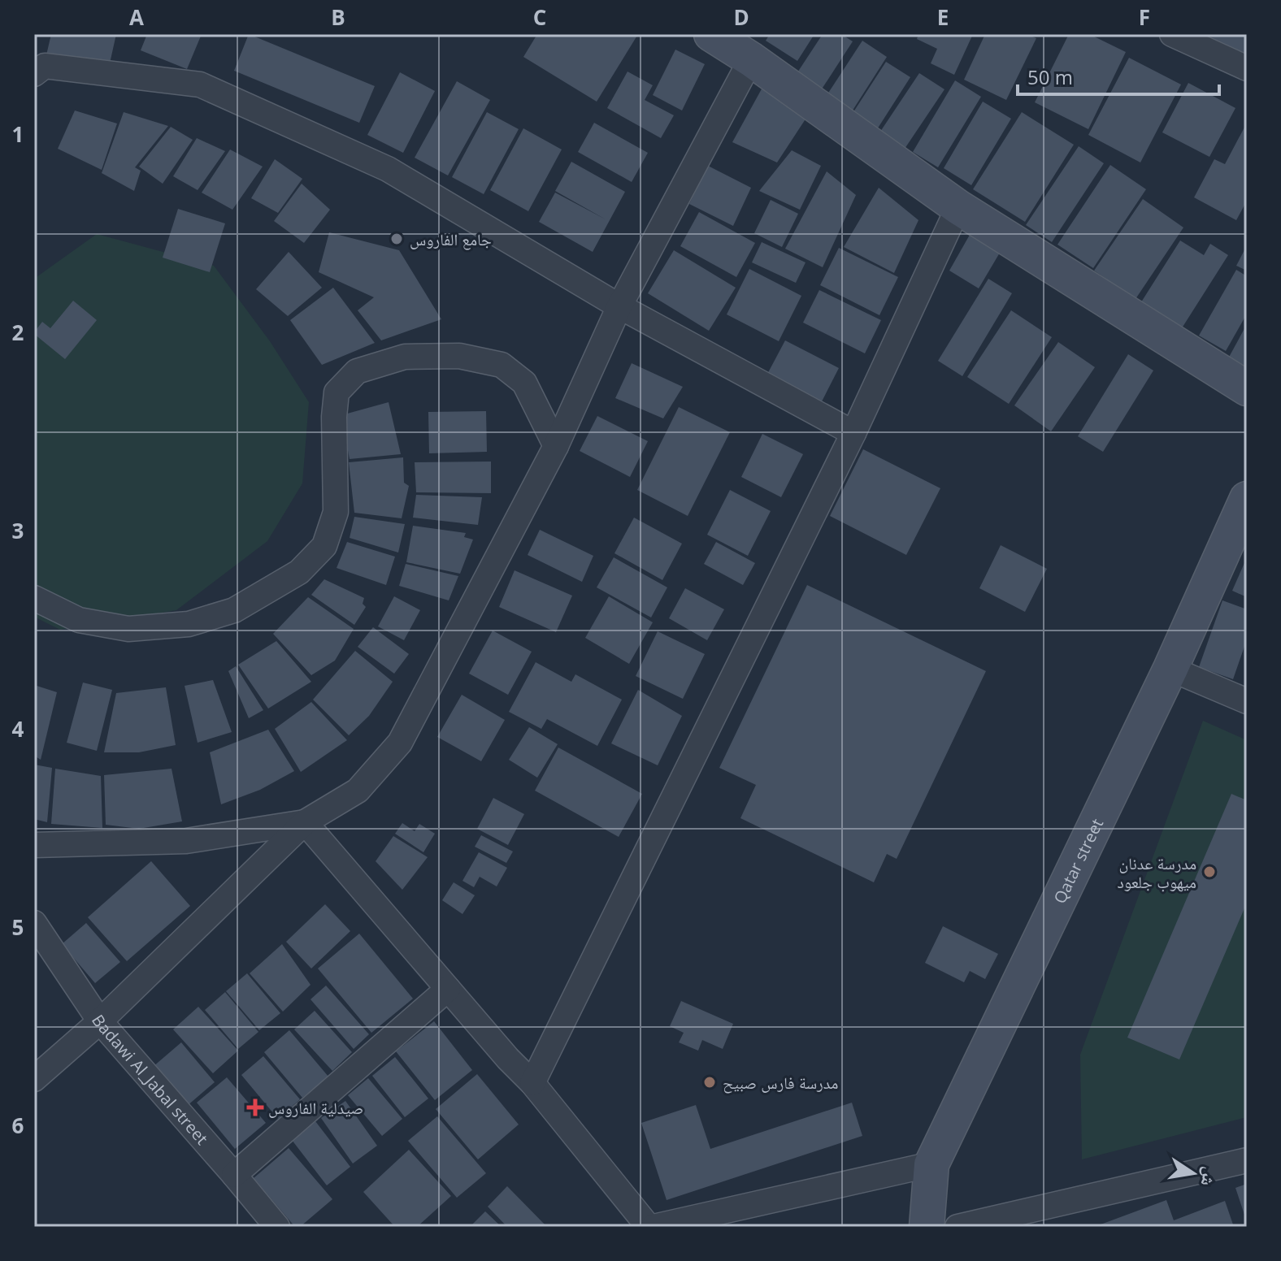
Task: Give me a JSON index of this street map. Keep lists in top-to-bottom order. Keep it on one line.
{"streets":{"street":["Qatar street","Badawi Al_Jabal street"]},"places":{"other":["جامع الفاروس","مدرسة عدنان ميهوب جلعود","مدرسة فارس صبيح"],"health":["صيدلية الفاروس"]},"scale_bar":"50 m","north":"right","grid":{"columns":["A","B","C","D","E","F"],"rows":["1","2","3","4","5","6"]}}
